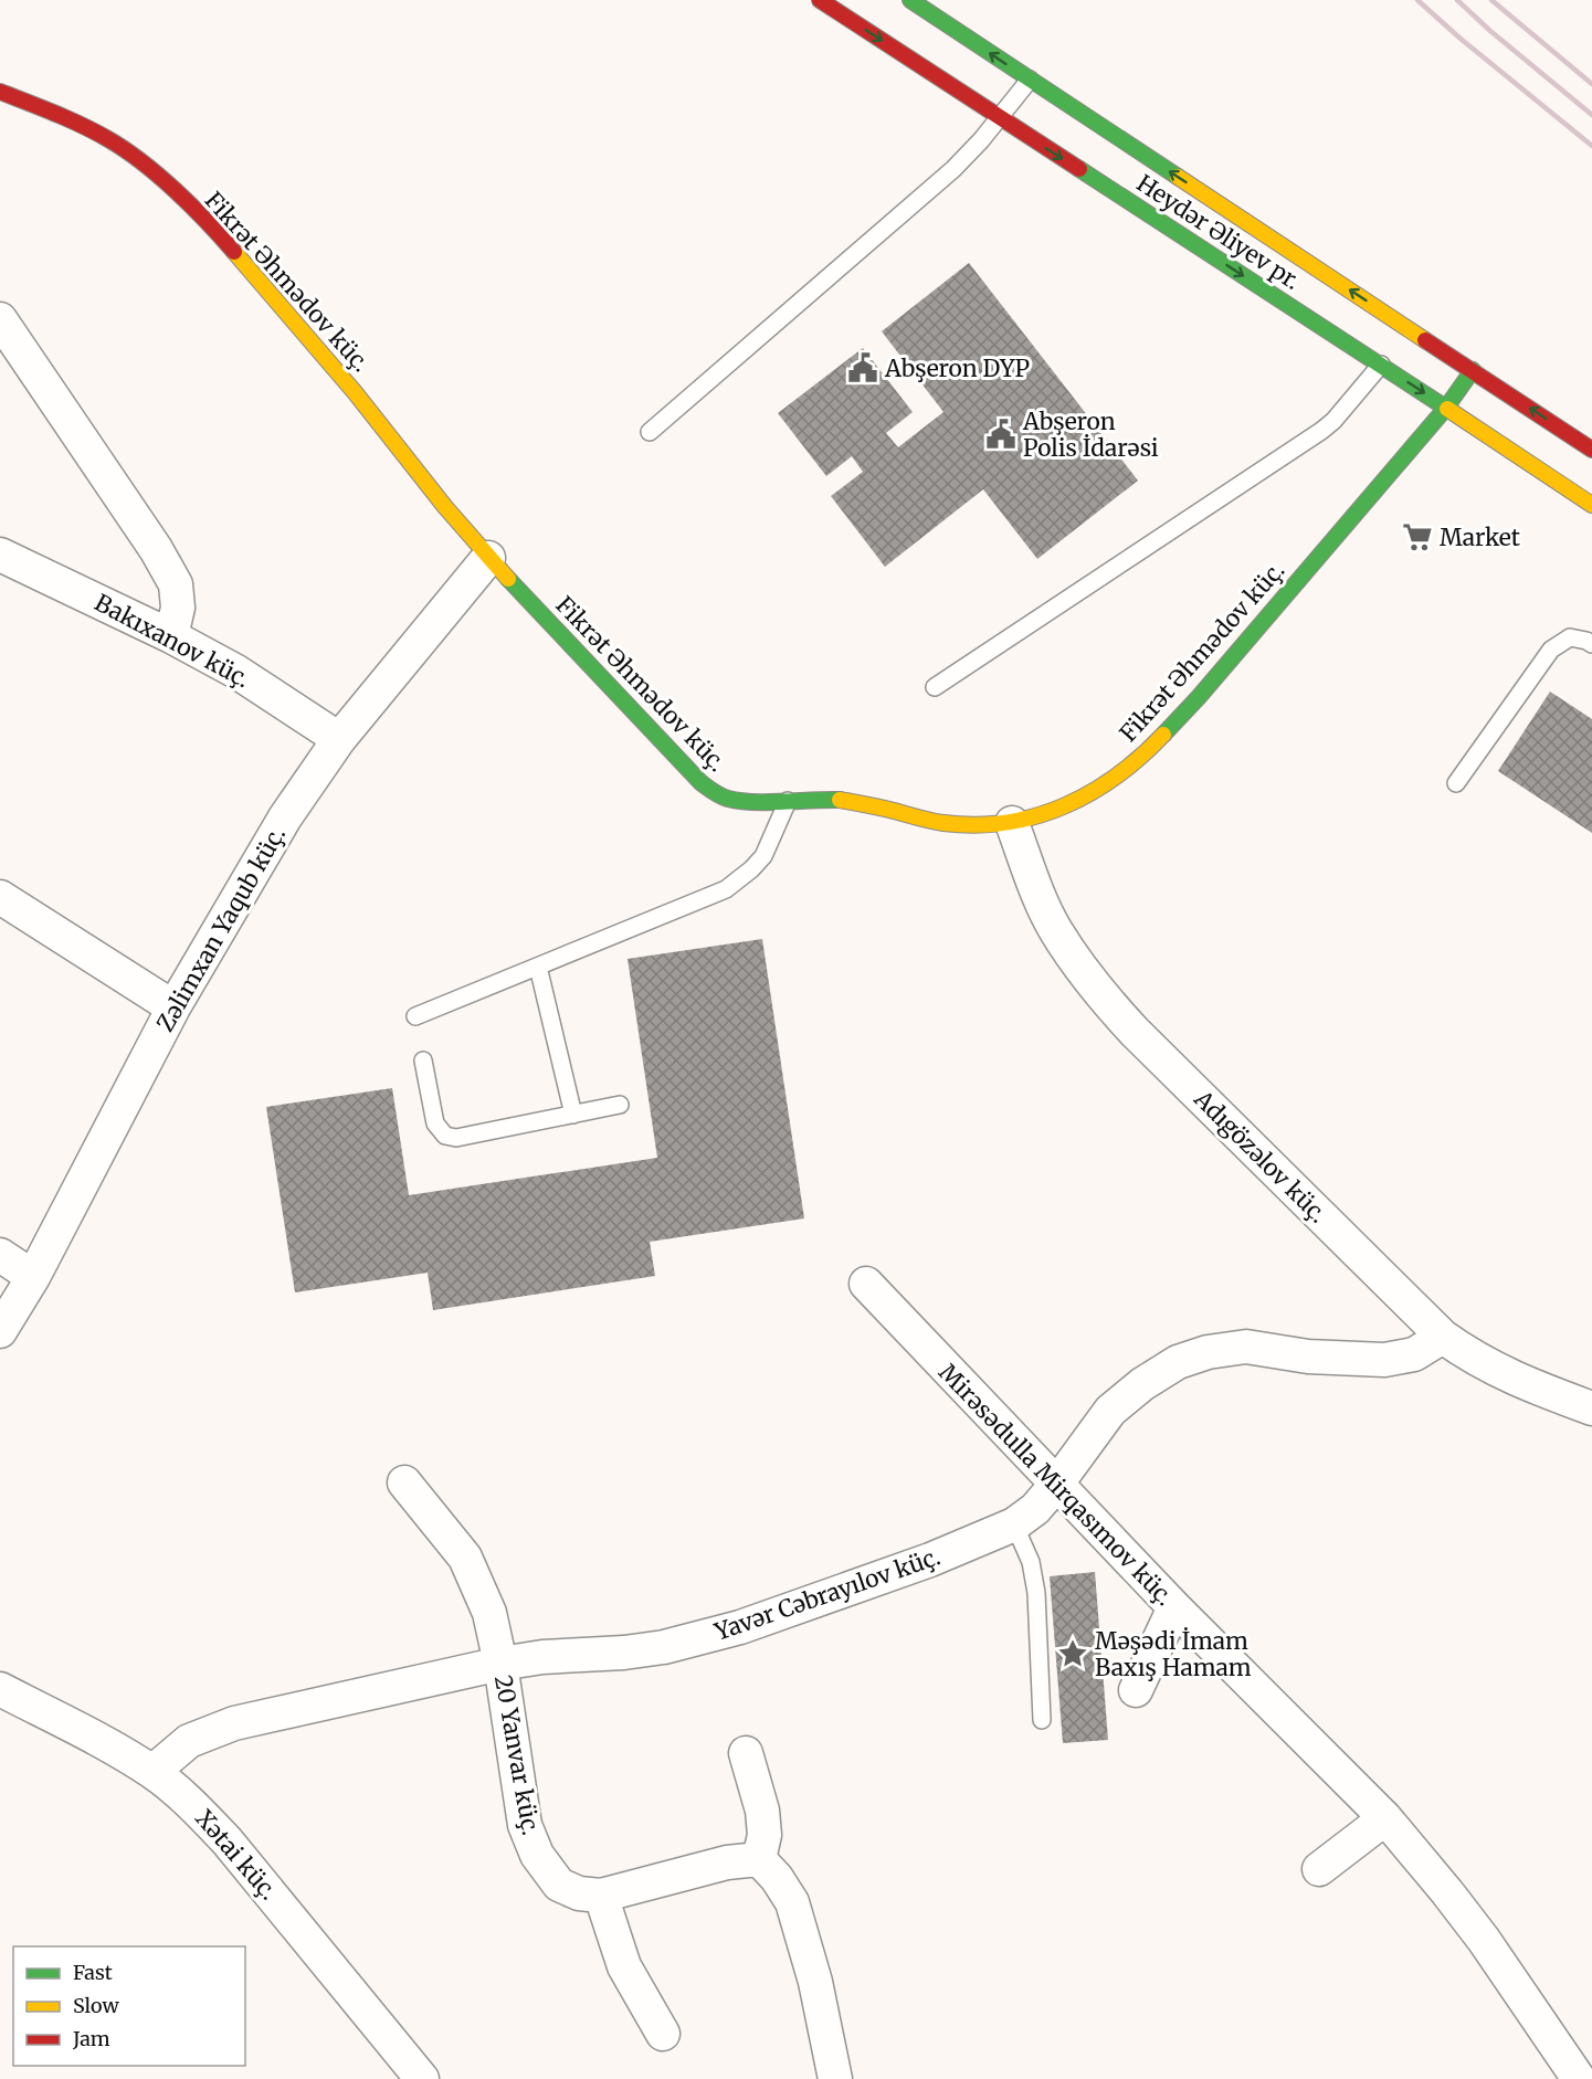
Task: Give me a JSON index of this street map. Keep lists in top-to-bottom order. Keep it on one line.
{"streets":{"street":["Heydər Əliyev pr.","Fikrət Əhmədov küç.","Bakıxanov küç.","Zəlimxan Yaqub küç.","Adıgözəlov küç.","Mirəsədulla Mirqasımov küç.","Yavər Cəbrayılov küç.","20 Yanvar küç.","Xətai küç."]},"crossings":[["Heydər Əliyev pr.","Fikrət Əhmədov küç."],["Fikrət Əhmədov küç.","Zəlimxan Yaqub küç."],["Fikrət Əhmədov küç.","Adıgözəlov küç."],["Bakıxanov küç.","Zəlimxan Yaqub küç."],["Adıgözəlov küç.","Yavər Cəbrayılov küç."],["Mirəsədulla Mirqasımov küç.","Yavər Cəbrayılov küç."],["Yavər Cəbrayılov küç.","20 Yanvar küç."],["Yavər Cəbrayılov küç.","Xətai küç."]],"places":{"public building":["Abşeron DYP","Abşeron Polis İdarəsi"],"supermarket":["Market"],"place":["Məşədi İmam Baxış Hamam"]},"legend":["Fast","Slow","Jam"]}
